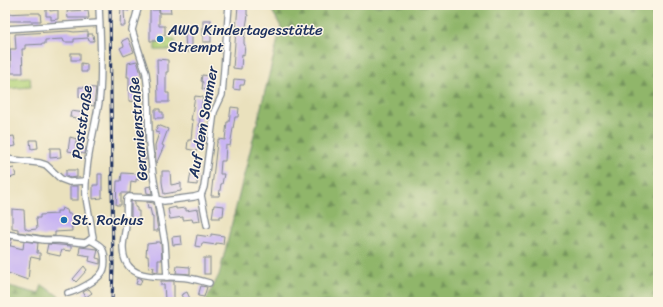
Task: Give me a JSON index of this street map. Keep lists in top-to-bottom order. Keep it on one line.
{"streets":{"street":["Poststraße","Auf dem Sommer","Geranienstraße"]},"crossings":[["Auf dem Sommer","Geranienstraße"]],"places":["AWO Kindertagesstätte Strempt","St. Rochus"]}
